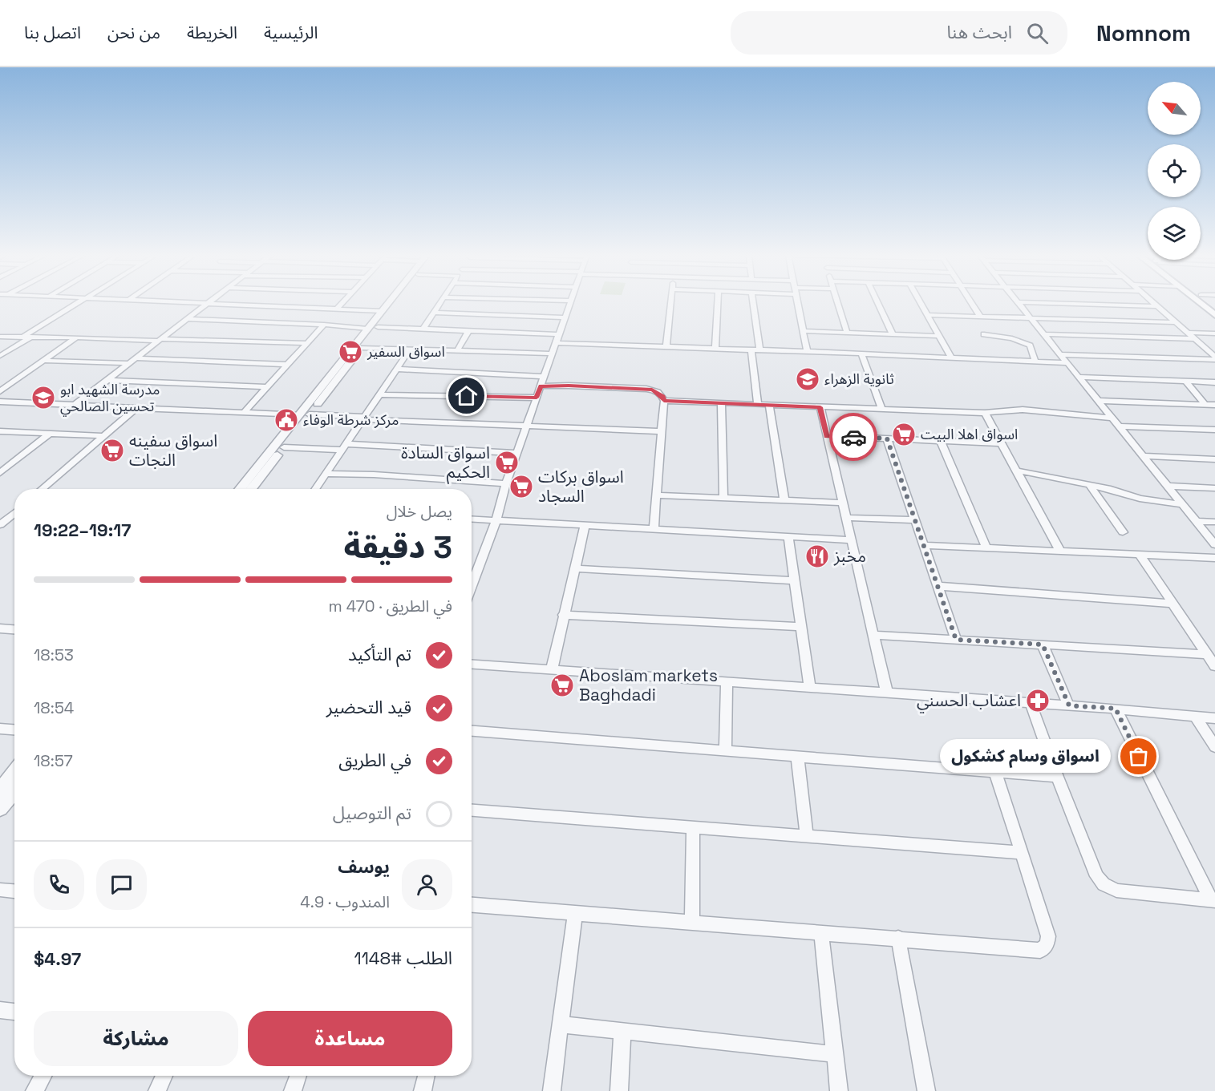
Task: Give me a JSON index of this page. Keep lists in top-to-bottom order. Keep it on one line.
{"places":{"supermarket":["اسواق السفير","اسواق اهلا البيت","اسواق سفينه النجات","اسواق السادة الحكيم","اسواق بركات السجاد","Aboslam markets Baghdadi"],"school or university":["ثانوية الزهراء","مدرسة الشهيد ابو تحسين الصالحي"],"public building":["مركز شرطة الوفاء"],"restaurant":["مخبز"],"pharmacy":["اعشاب الحسني"],"other":["اسواق وسام كشكول"]},"north":"top left","page":{"header":"Nomnom","search":"ابحث هنا","nav":["الرئيسية","الخريطة","من نحن","اتصل بنا"],"heading":["3 دقيقة","يصل خلال","19:17–19:22"],"panel":["يوسف","المندوب · 4.9","الطلب #1148","$4.97"],"bar":"في الطريق · 470 m","list":[["تم التأكيد","18:53"],["قيد التحضير","18:54"],["في الطريق","18:57"],"تم التوصيل"],"bubble":"اسواق وسام كشكول","buttons":["مساعدة","مشاركة"]}}
